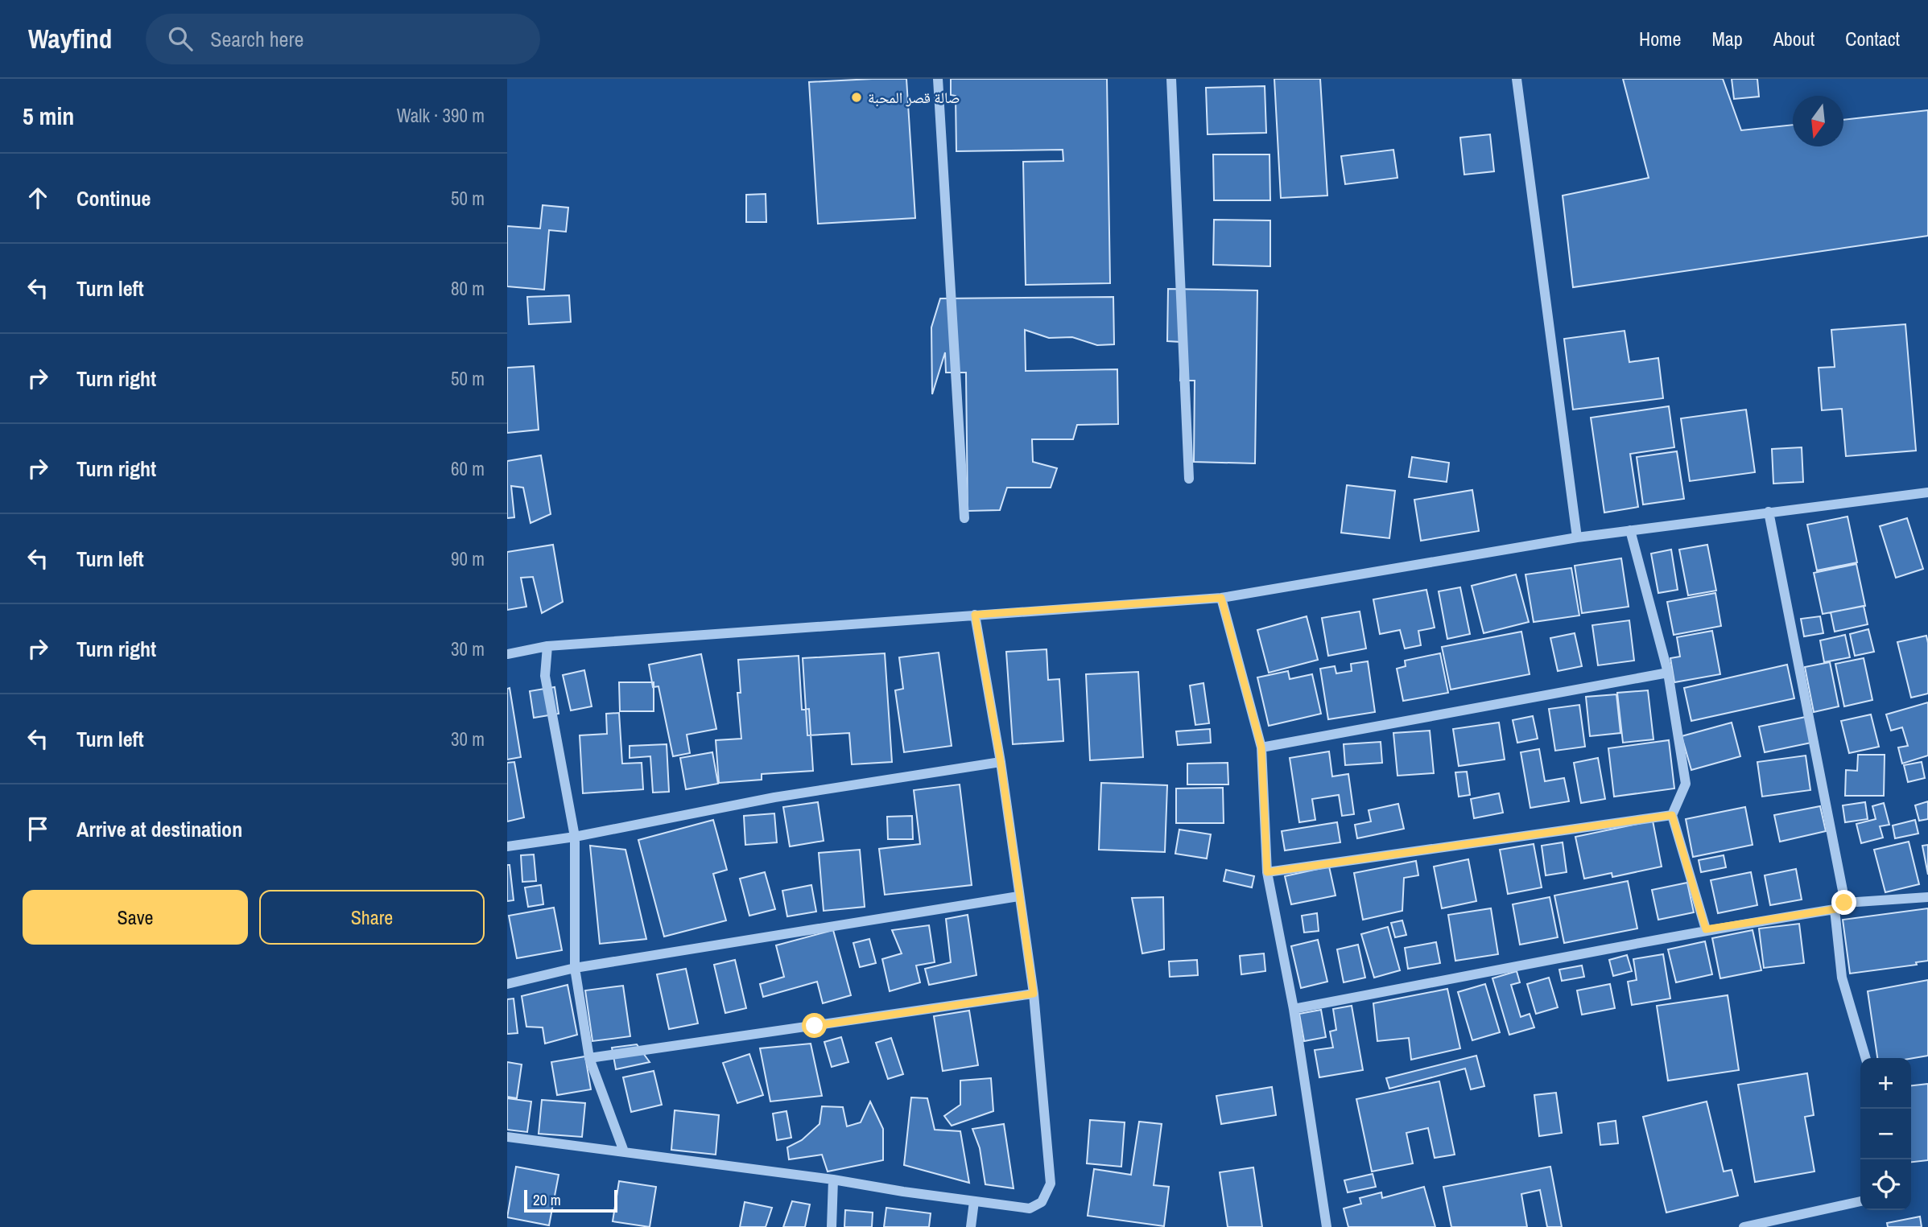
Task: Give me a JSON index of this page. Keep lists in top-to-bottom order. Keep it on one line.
{"places":["صالة قصر المحبة"],"scale_bar":"20 m","north":"bottom","page":{"header":"Wayfind","search":"Search here","nav":["Home","Map","About","Contact"],"heading":["5 min","Walk · 390 m"],"list":[["Continue","50 m"],["Turn left","80 m"],["Turn right","50 m"],["Turn right","60 m"],["Turn left","90 m"],["Turn right","30 m"],["Turn left","30 m"],"Arrive at destination"],"buttons":["Save","Share"],"map_buttons":["+","−"],"scale":"20 m"}}
